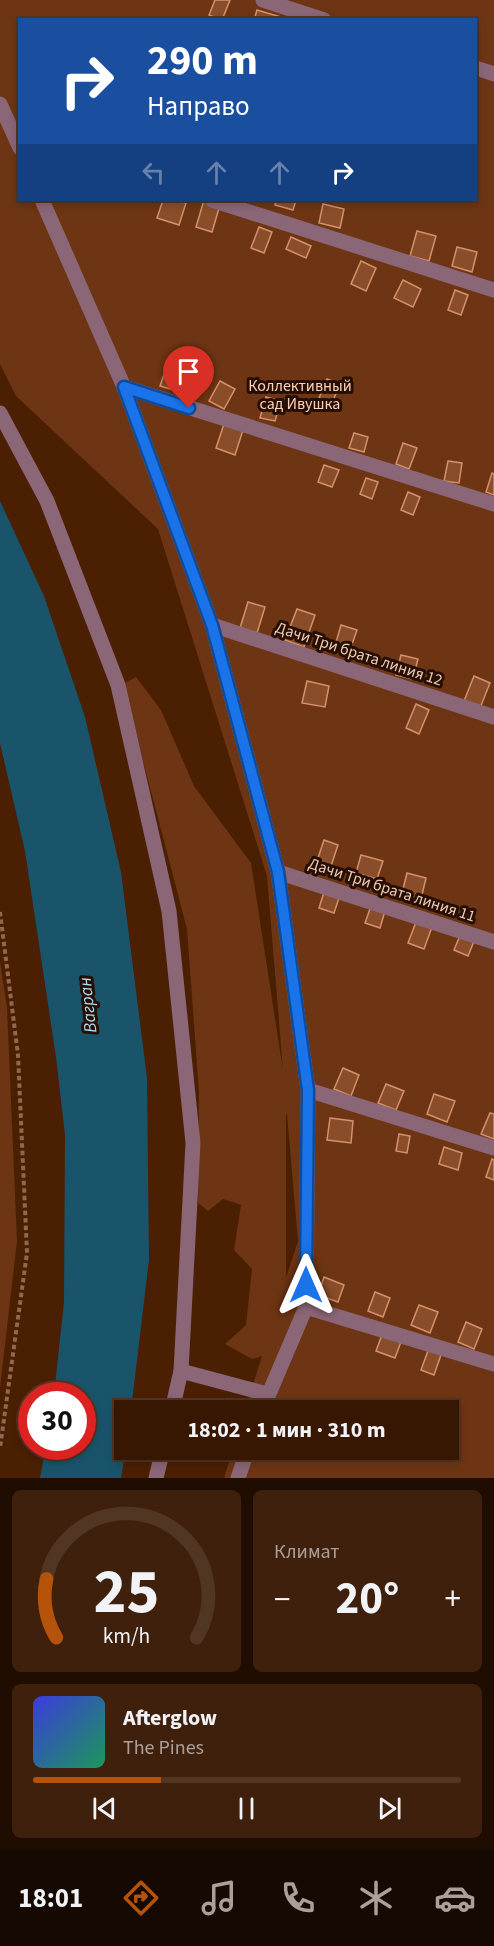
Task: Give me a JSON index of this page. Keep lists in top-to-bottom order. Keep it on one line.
{"streets":{"street":["Дачи Три брата линия 12","Дачи Три брата линия 11"]},"water":["Вагран"],"parks":["Коллективный сад Ивушка"],"page":{"turn":["290 m","Направо"],"limit":"30","trip":"18:02 · 1 мин · 310 m","tile":"Климат","heat":["−","20°","+"],"song":["Afterglow","The Pines"],"tabs":"18:01","gauge":["25","km/h"]}}
